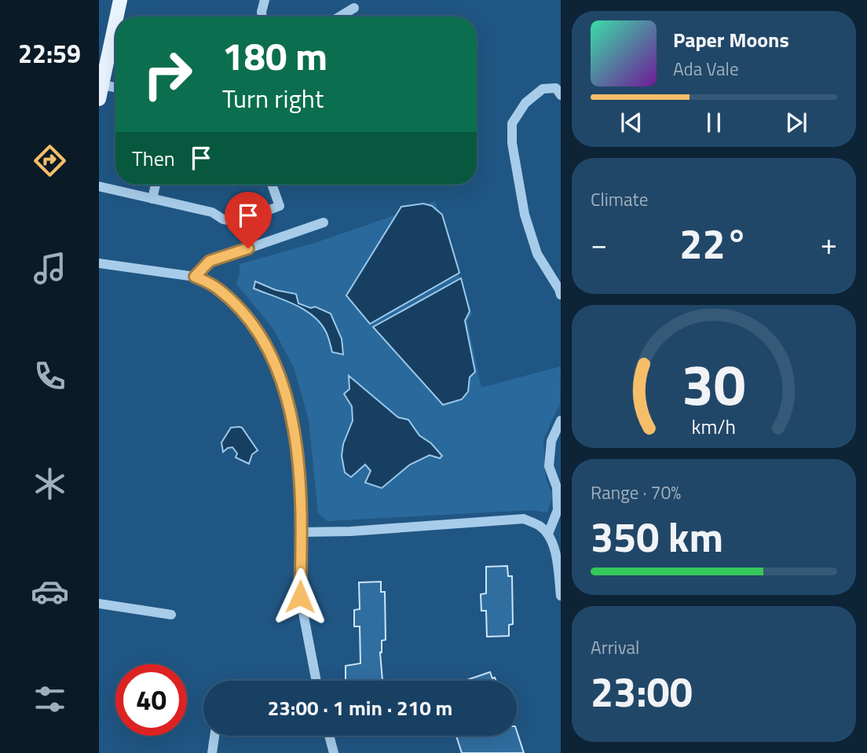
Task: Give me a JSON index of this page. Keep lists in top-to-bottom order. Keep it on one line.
{"page":{"tabs":"22:59","turn":["180 m","Turn right"],"song":["Paper Moons","Ada Vale"],"then":"Then","tile":["Climate",["Range · 70%","350 km"],["Arrival","23:00"]],"heat":["−","22°","+"],"limit":"40","trip":"23:00 · 1 min · 210 m","gauge":["30","km/h"]}}
